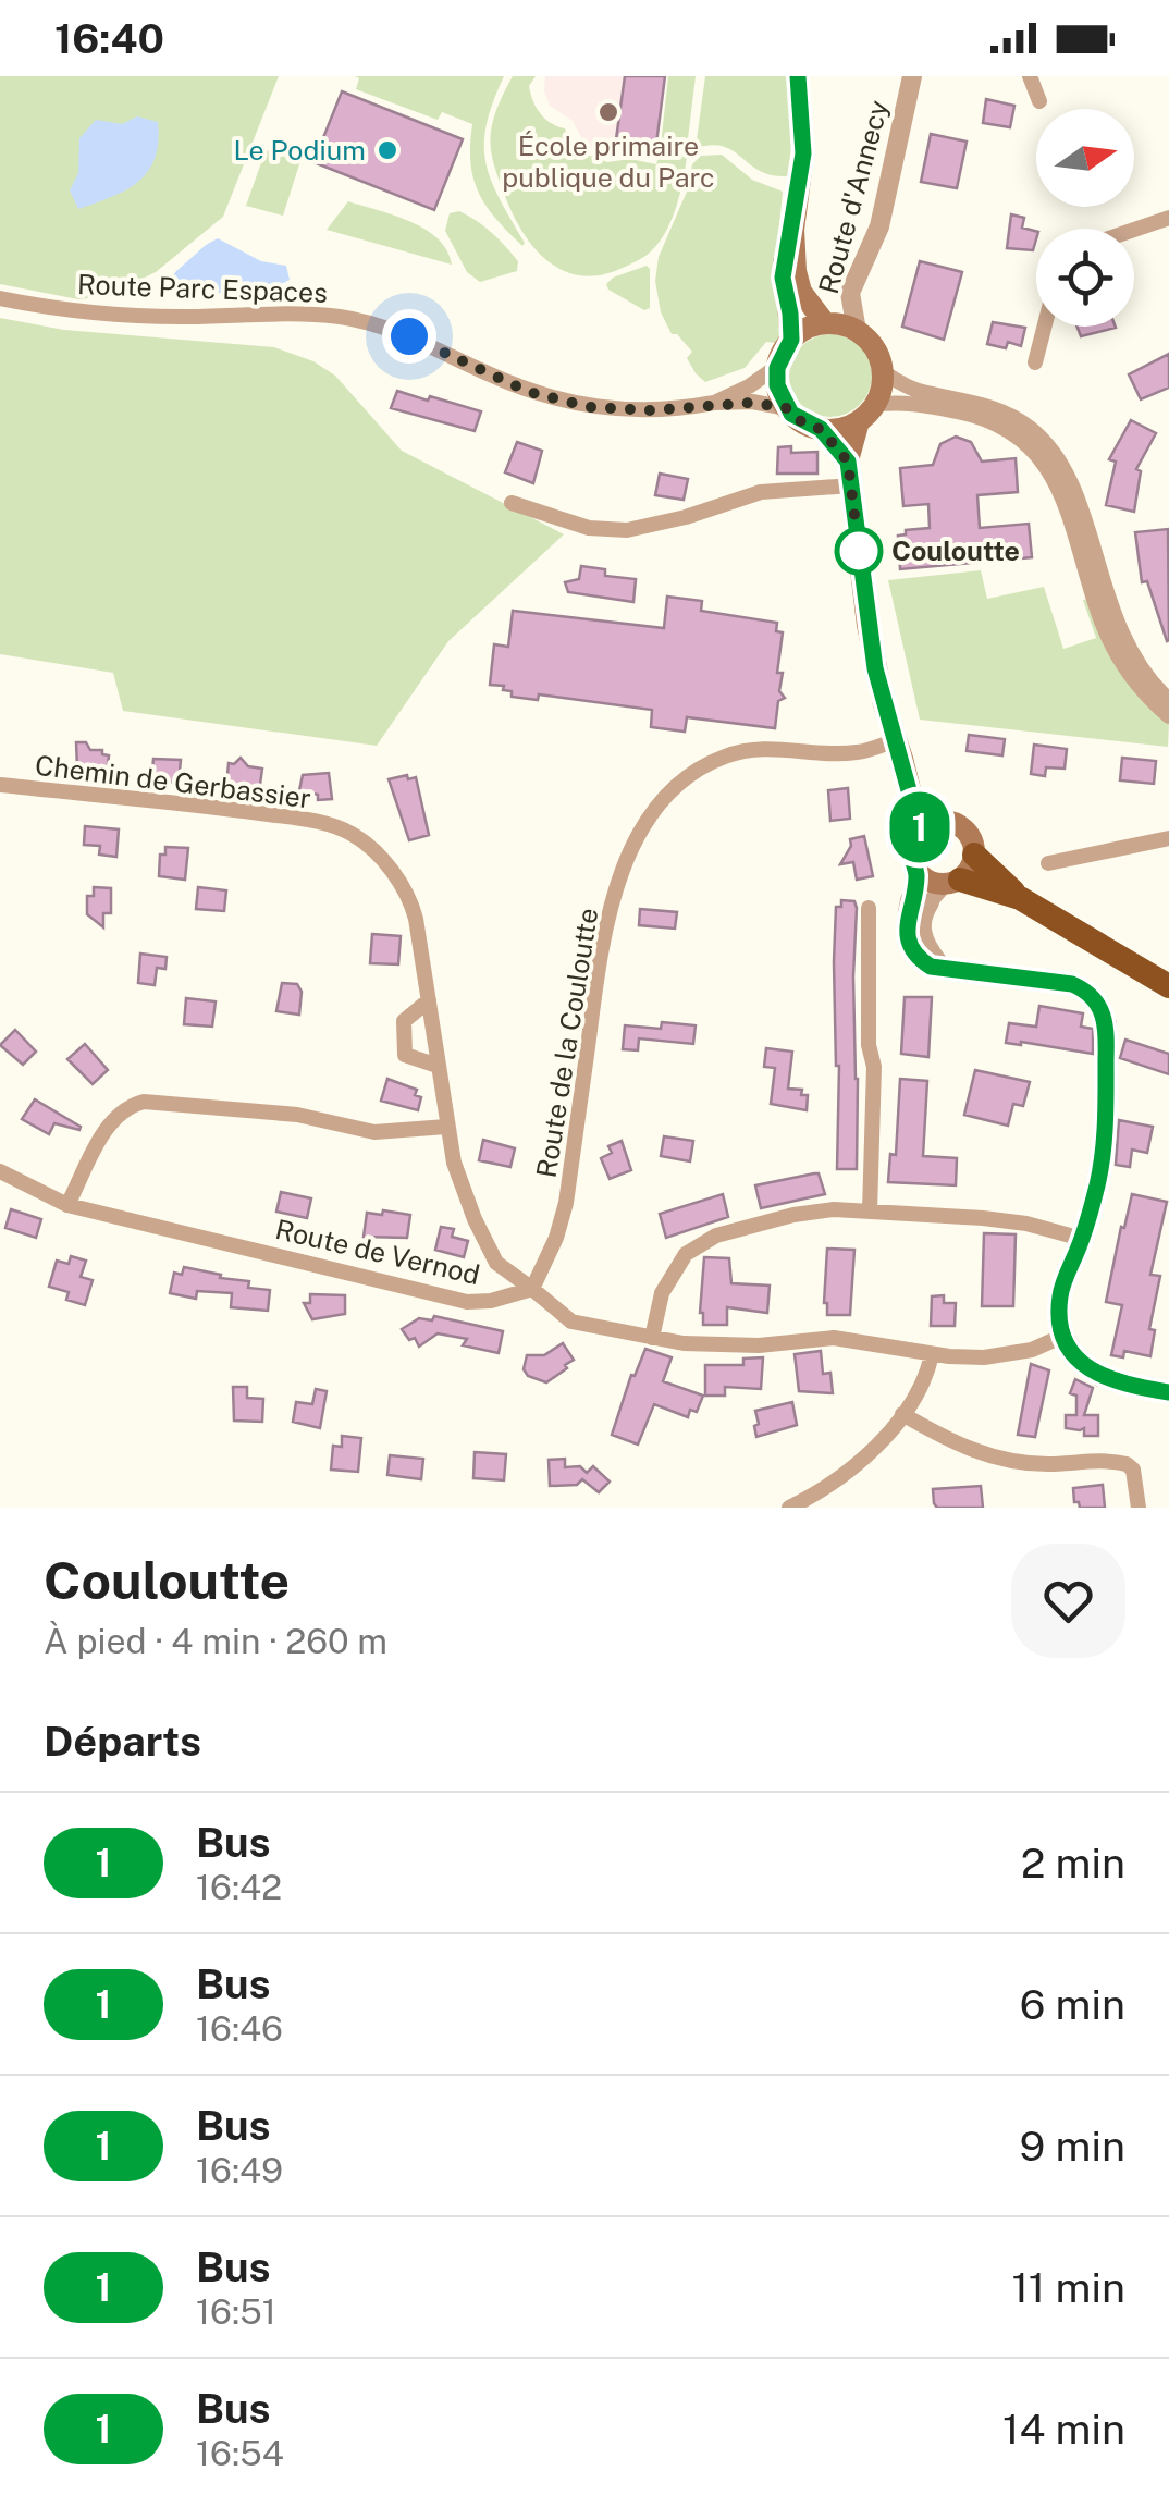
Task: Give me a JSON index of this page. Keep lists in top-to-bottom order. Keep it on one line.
{"streets":{"street":["Route d'Annecy","Route Parc Espaces","Chemin de Gerbassier","Route de la Couloutte","Route de Vernod"]},"crossings":[["Route d'Annecy","Route Parc Espaces"],["Chemin de Gerbassier","Route de la Couloutte"],["Chemin de Gerbassier","Route de Vernod"],["Route de la Couloutte","Route de Vernod"]],"places":["École primaire publique du Parc","Le Podium","Couloutte"],"lines":["bus line 1"],"north":"right","page":{"status":"16:40","on_map":"1","heading":[["Couloutte","À pied · 4 min · 260 m"],"Départs"],"list":[{"mark":"1","name":"Bus","note":"16:42","value":"2 min"},{"mark":"1","name":"Bus","note":"16:46","value":"6 min"},{"mark":"1","name":"Bus","note":"16:49","value":"9 min"},{"mark":"1","name":"Bus","note":"16:51","value":"11 min"},{"mark":"1","name":"Bus","note":"16:54","value":"14 min"}]}}
